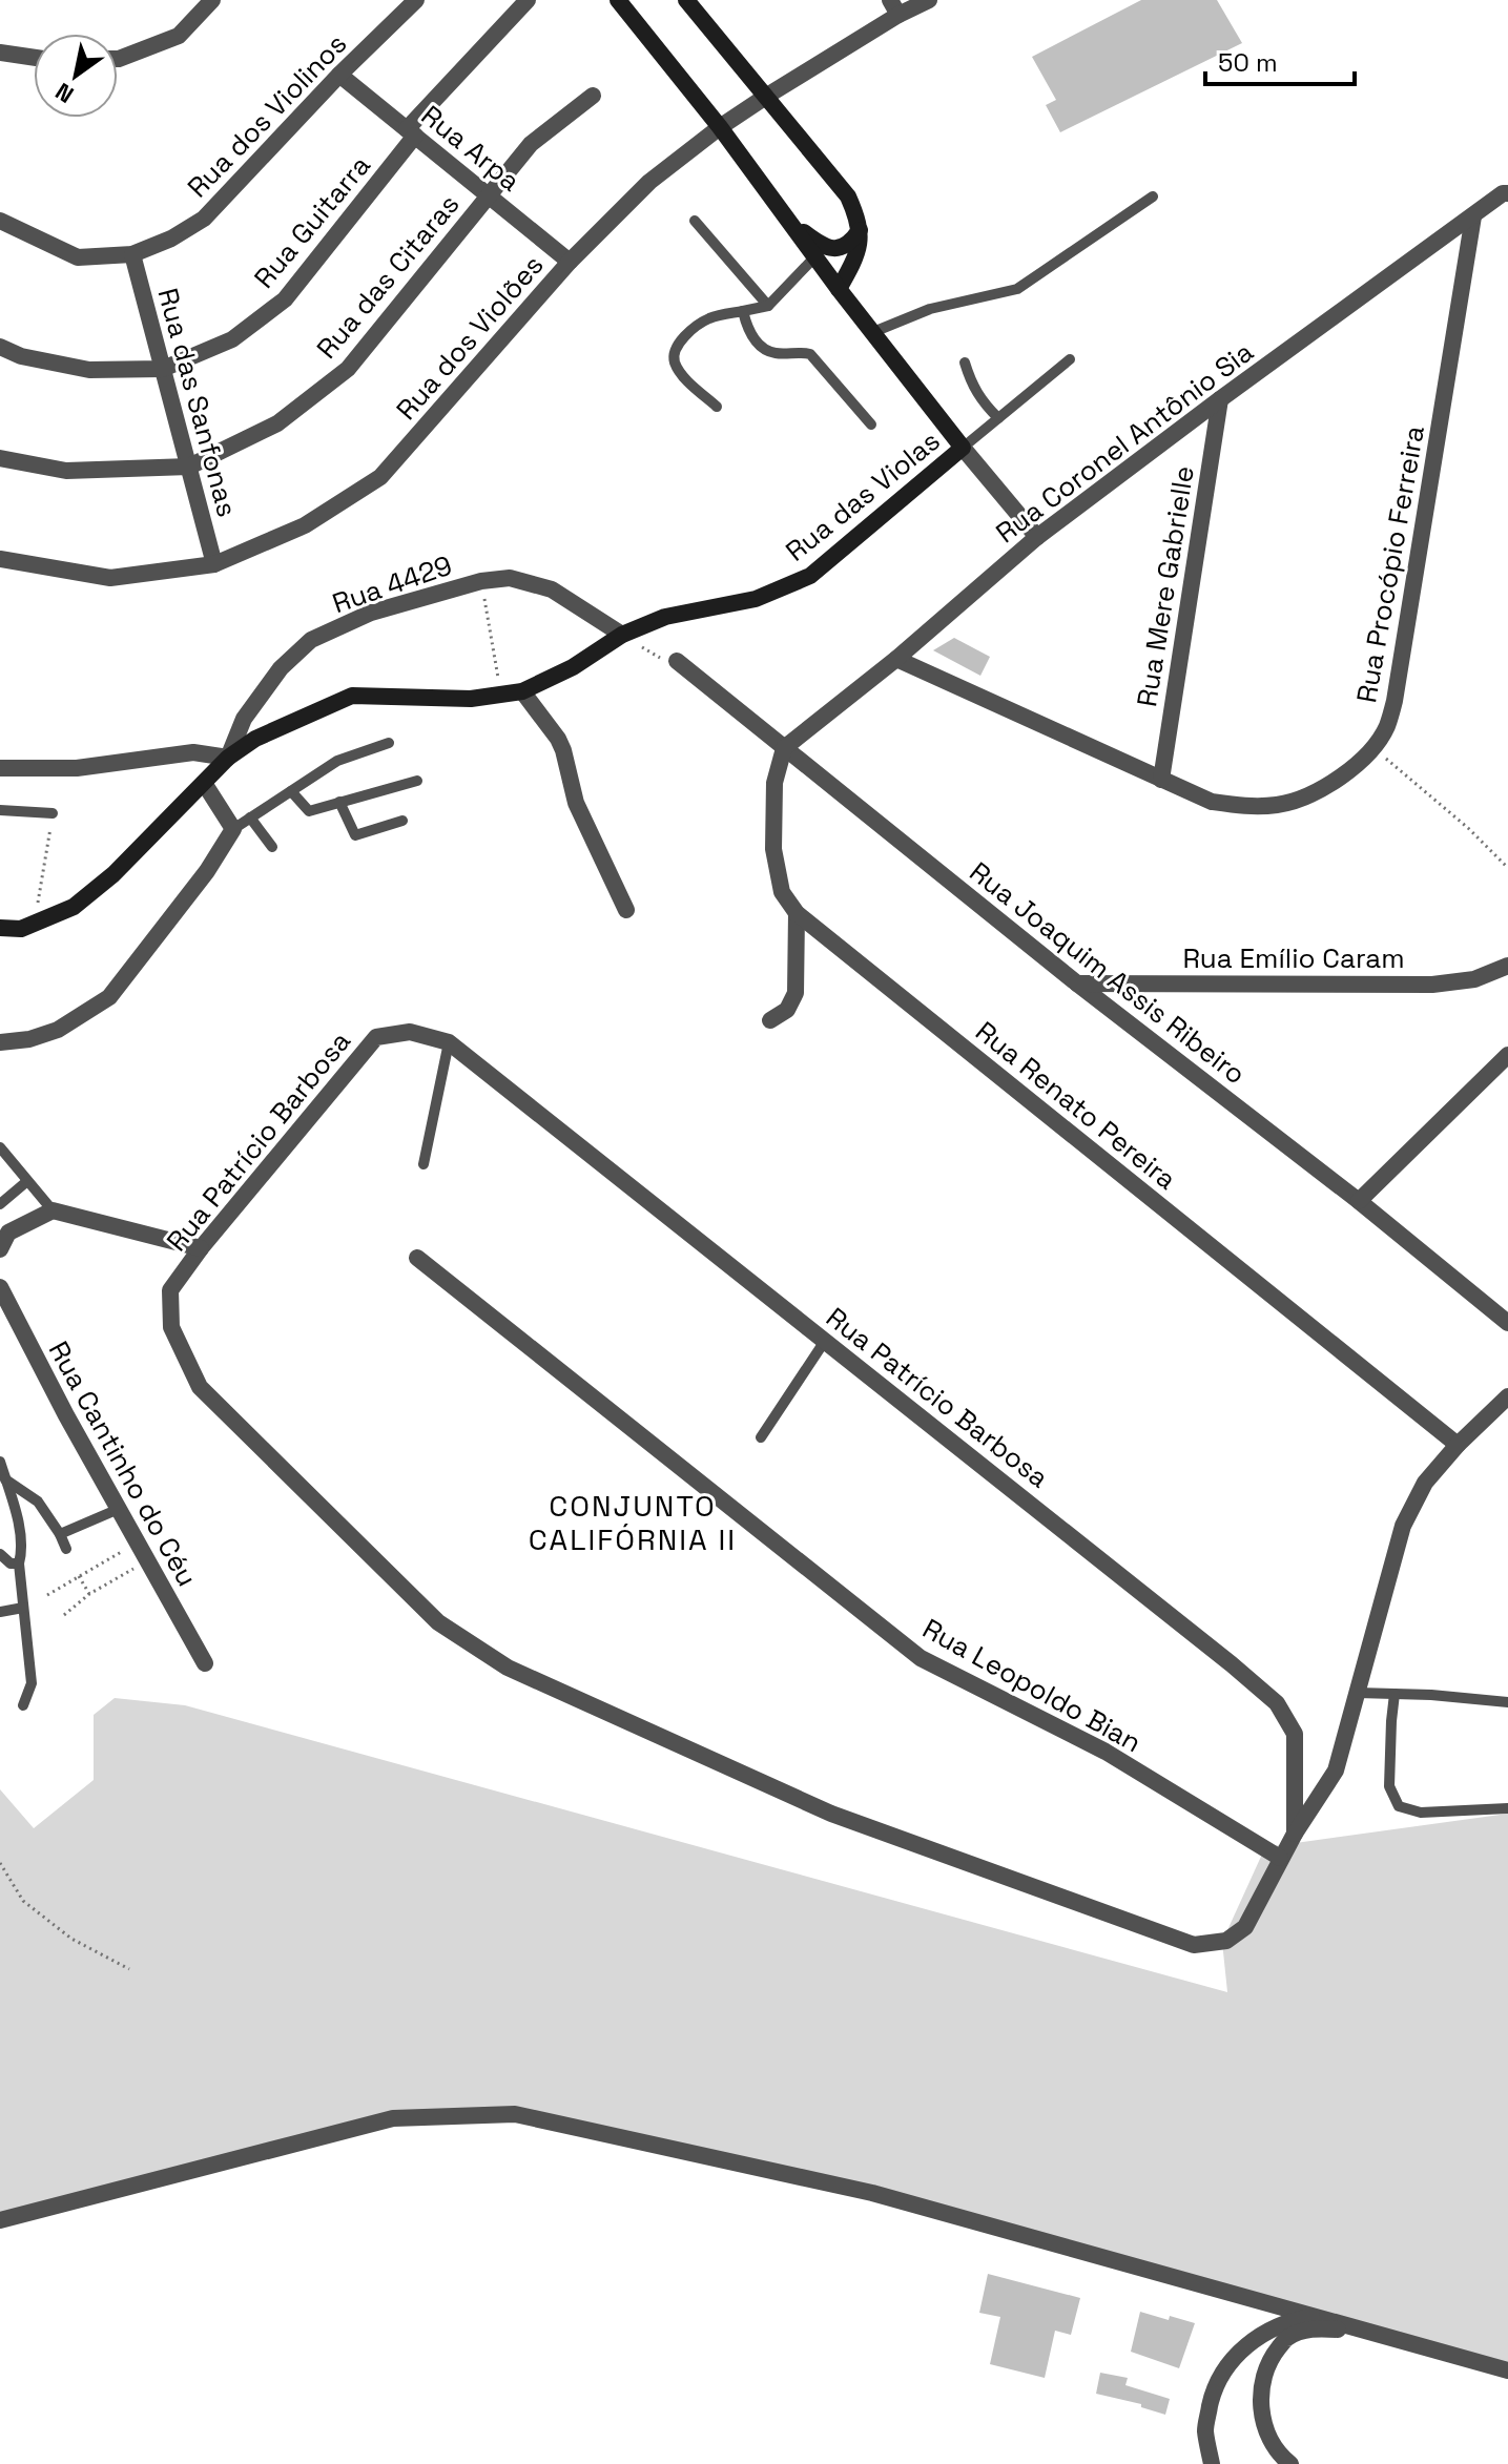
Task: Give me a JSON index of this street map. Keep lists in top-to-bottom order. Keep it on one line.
{"streets":{"street":["Rua dos Violinos","Rua Arpa","Rua Guitarra","Rua das Citaras","Rua dos Violões","Rua das Sanfonas","Rua Coronel Antônio Sia","Rua das Violas","Rua Procópio Ferreira","Rua 4429","Rua Mere Gabrielle","Rua Emílio Caram","Rua Joaquim Assis Ribeiro","Rua Renato Pereira","Rua Patrício Barbosa","Rua Cantinho do Céu","Rua Leopoldo Bian"]},"crossings":[["Rua dos Violinos","Rua Arpa"],["Rua dos Violinos","Rua das Sanfonas"],["Rua Arpa","Rua Guitarra"],["Rua Arpa","Rua das Citaras"],["Rua Arpa","Rua dos Violões"],["Rua Guitarra","Rua das Sanfonas"],["Rua das Citaras","Rua das Sanfonas"],["Rua dos Violões","Rua das Sanfonas"],["Rua Coronel Antônio Sia","Rua Procópio Ferreira"],["Rua Coronel Antônio Sia","Rua Mere Gabrielle"],["Rua Coronel Antônio Sia","Rua Joaquim Assis Ribeiro"],["Rua Coronel Antônio Sia","Rua Renato Pereira"],["Rua das Violas","Rua 4429"],["Rua Procópio Ferreira","Rua Mere Gabrielle"],["Rua Emílio Caram","Rua Joaquim Assis Ribeiro"],["Rua Joaquim Assis Ribeiro","Rua Renato Pereira"],["Rua Patrício Barbosa","Rua Leopoldo Bian"]],"districts":["CONJUNTO CALIFÓRNIA II"],"scale_bar":"50 m","north":"bottom left"}
